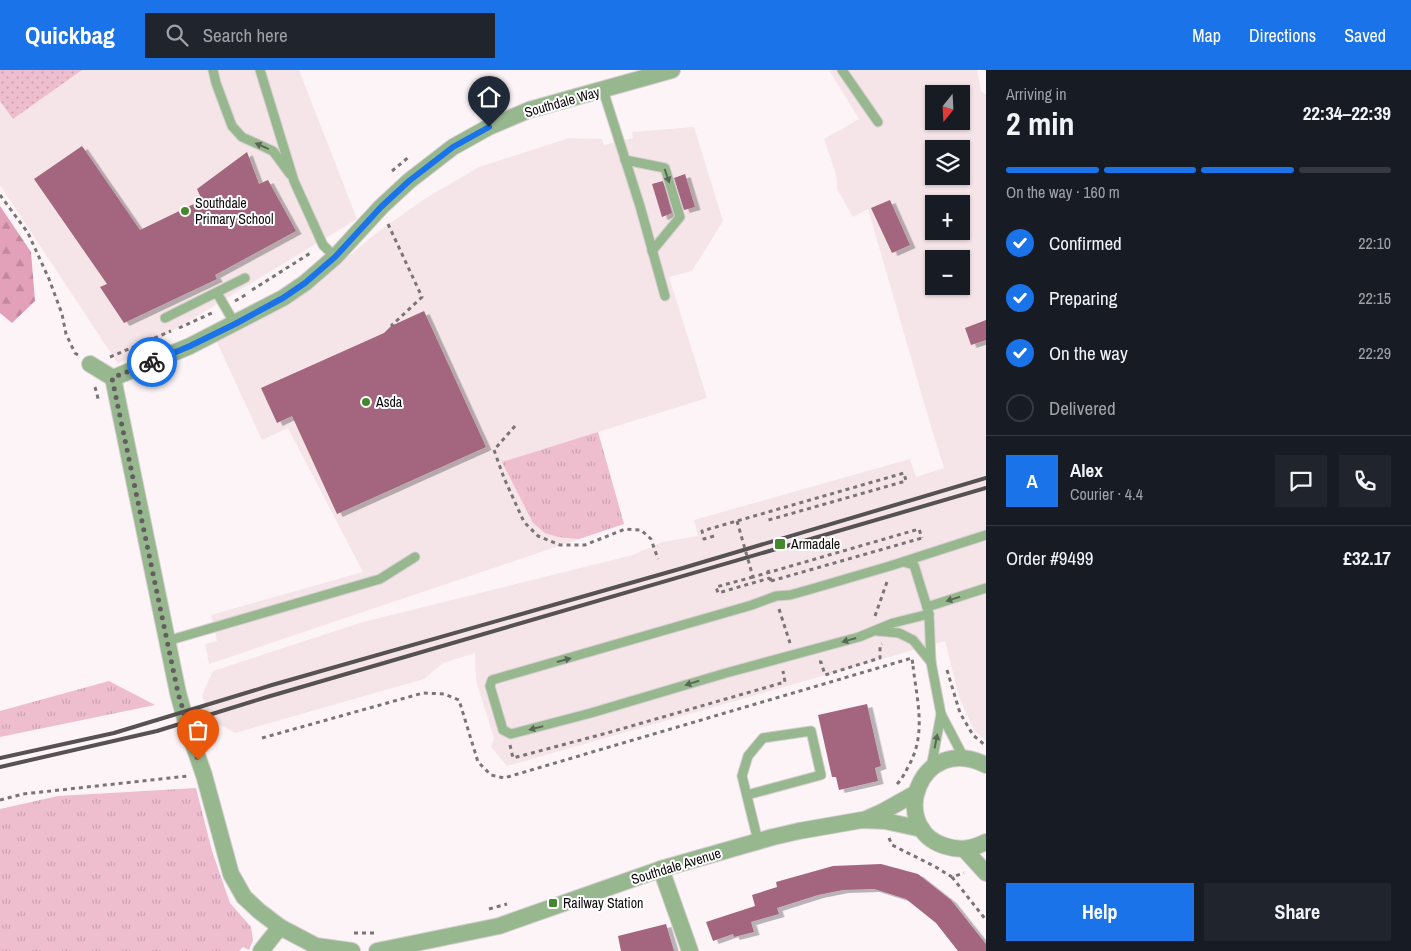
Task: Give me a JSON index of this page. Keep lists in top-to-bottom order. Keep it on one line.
{"streets":{"street":["Southdale Way","Southdale Avenue"]},"places":{"other":["Southdale Primary School","Asda"],"transit":["Armadale","Railway Station"]},"north":"bottom","page":{"header":"Quickbag","search":"Search here","nav":["Map","Directions","Saved"],"heading":["2 min","Arriving in","22:34–22:39"],"panel":["Alex","Courier · 4.4","Order #9499","£32.17"],"map_buttons":["+","−"],"bar":"On the way · 160 m","list":[["Confirmed","22:10"],["Preparing","22:15"],["On the way","22:29"],"Delivered"],"round":"A","buttons":["Help","Share"]}}
